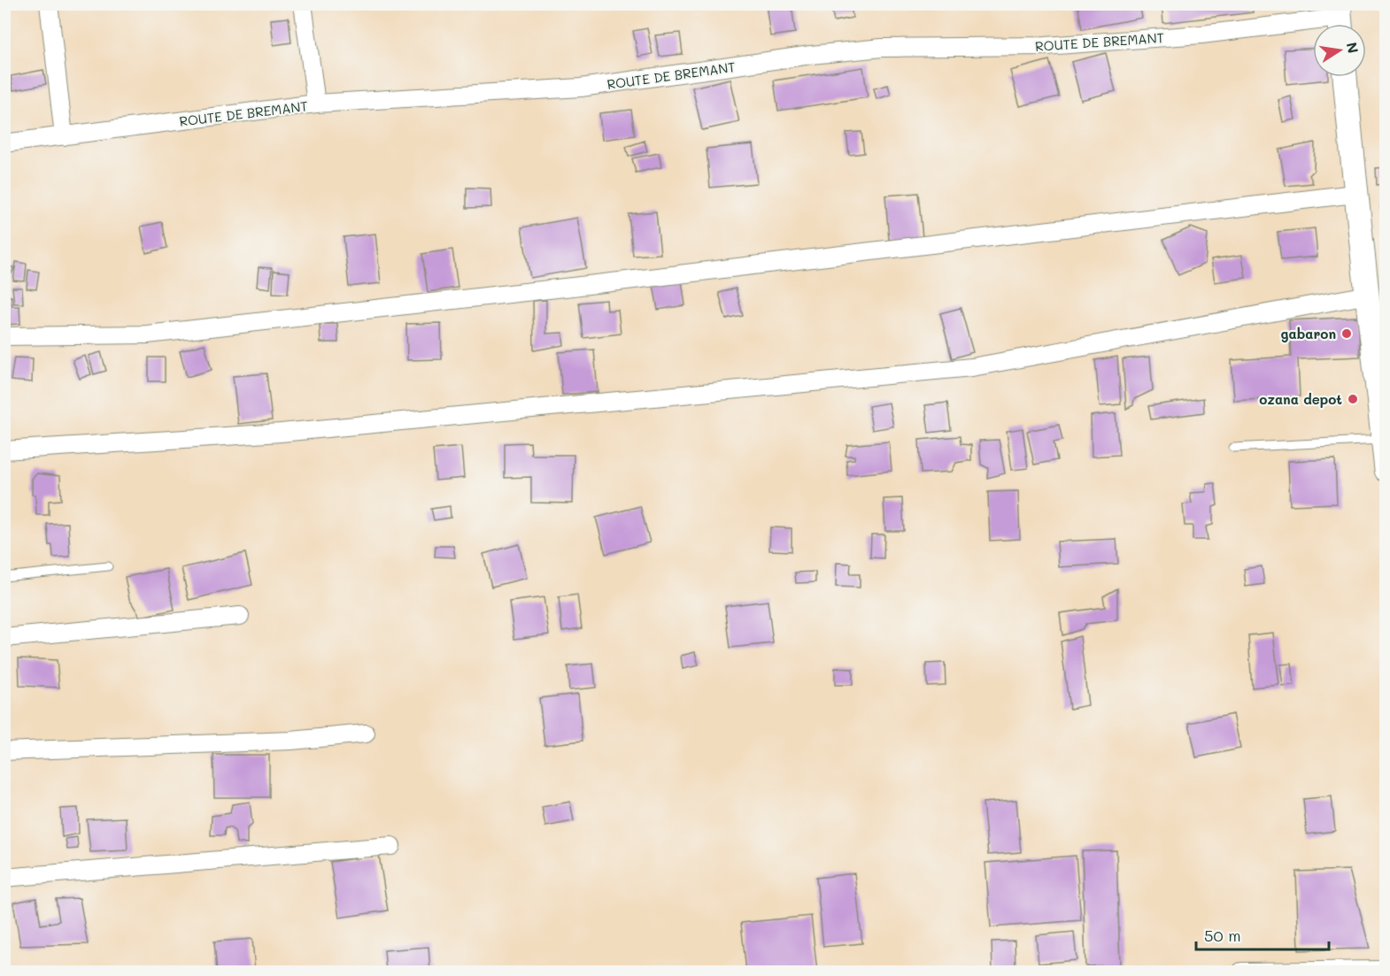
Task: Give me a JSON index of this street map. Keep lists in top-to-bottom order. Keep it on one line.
{"streets":{"street":["ROUTE DE BREMANT"]},"places":["gabaron","ozana depot"],"scale_bar":"50 m","north":"right"}
